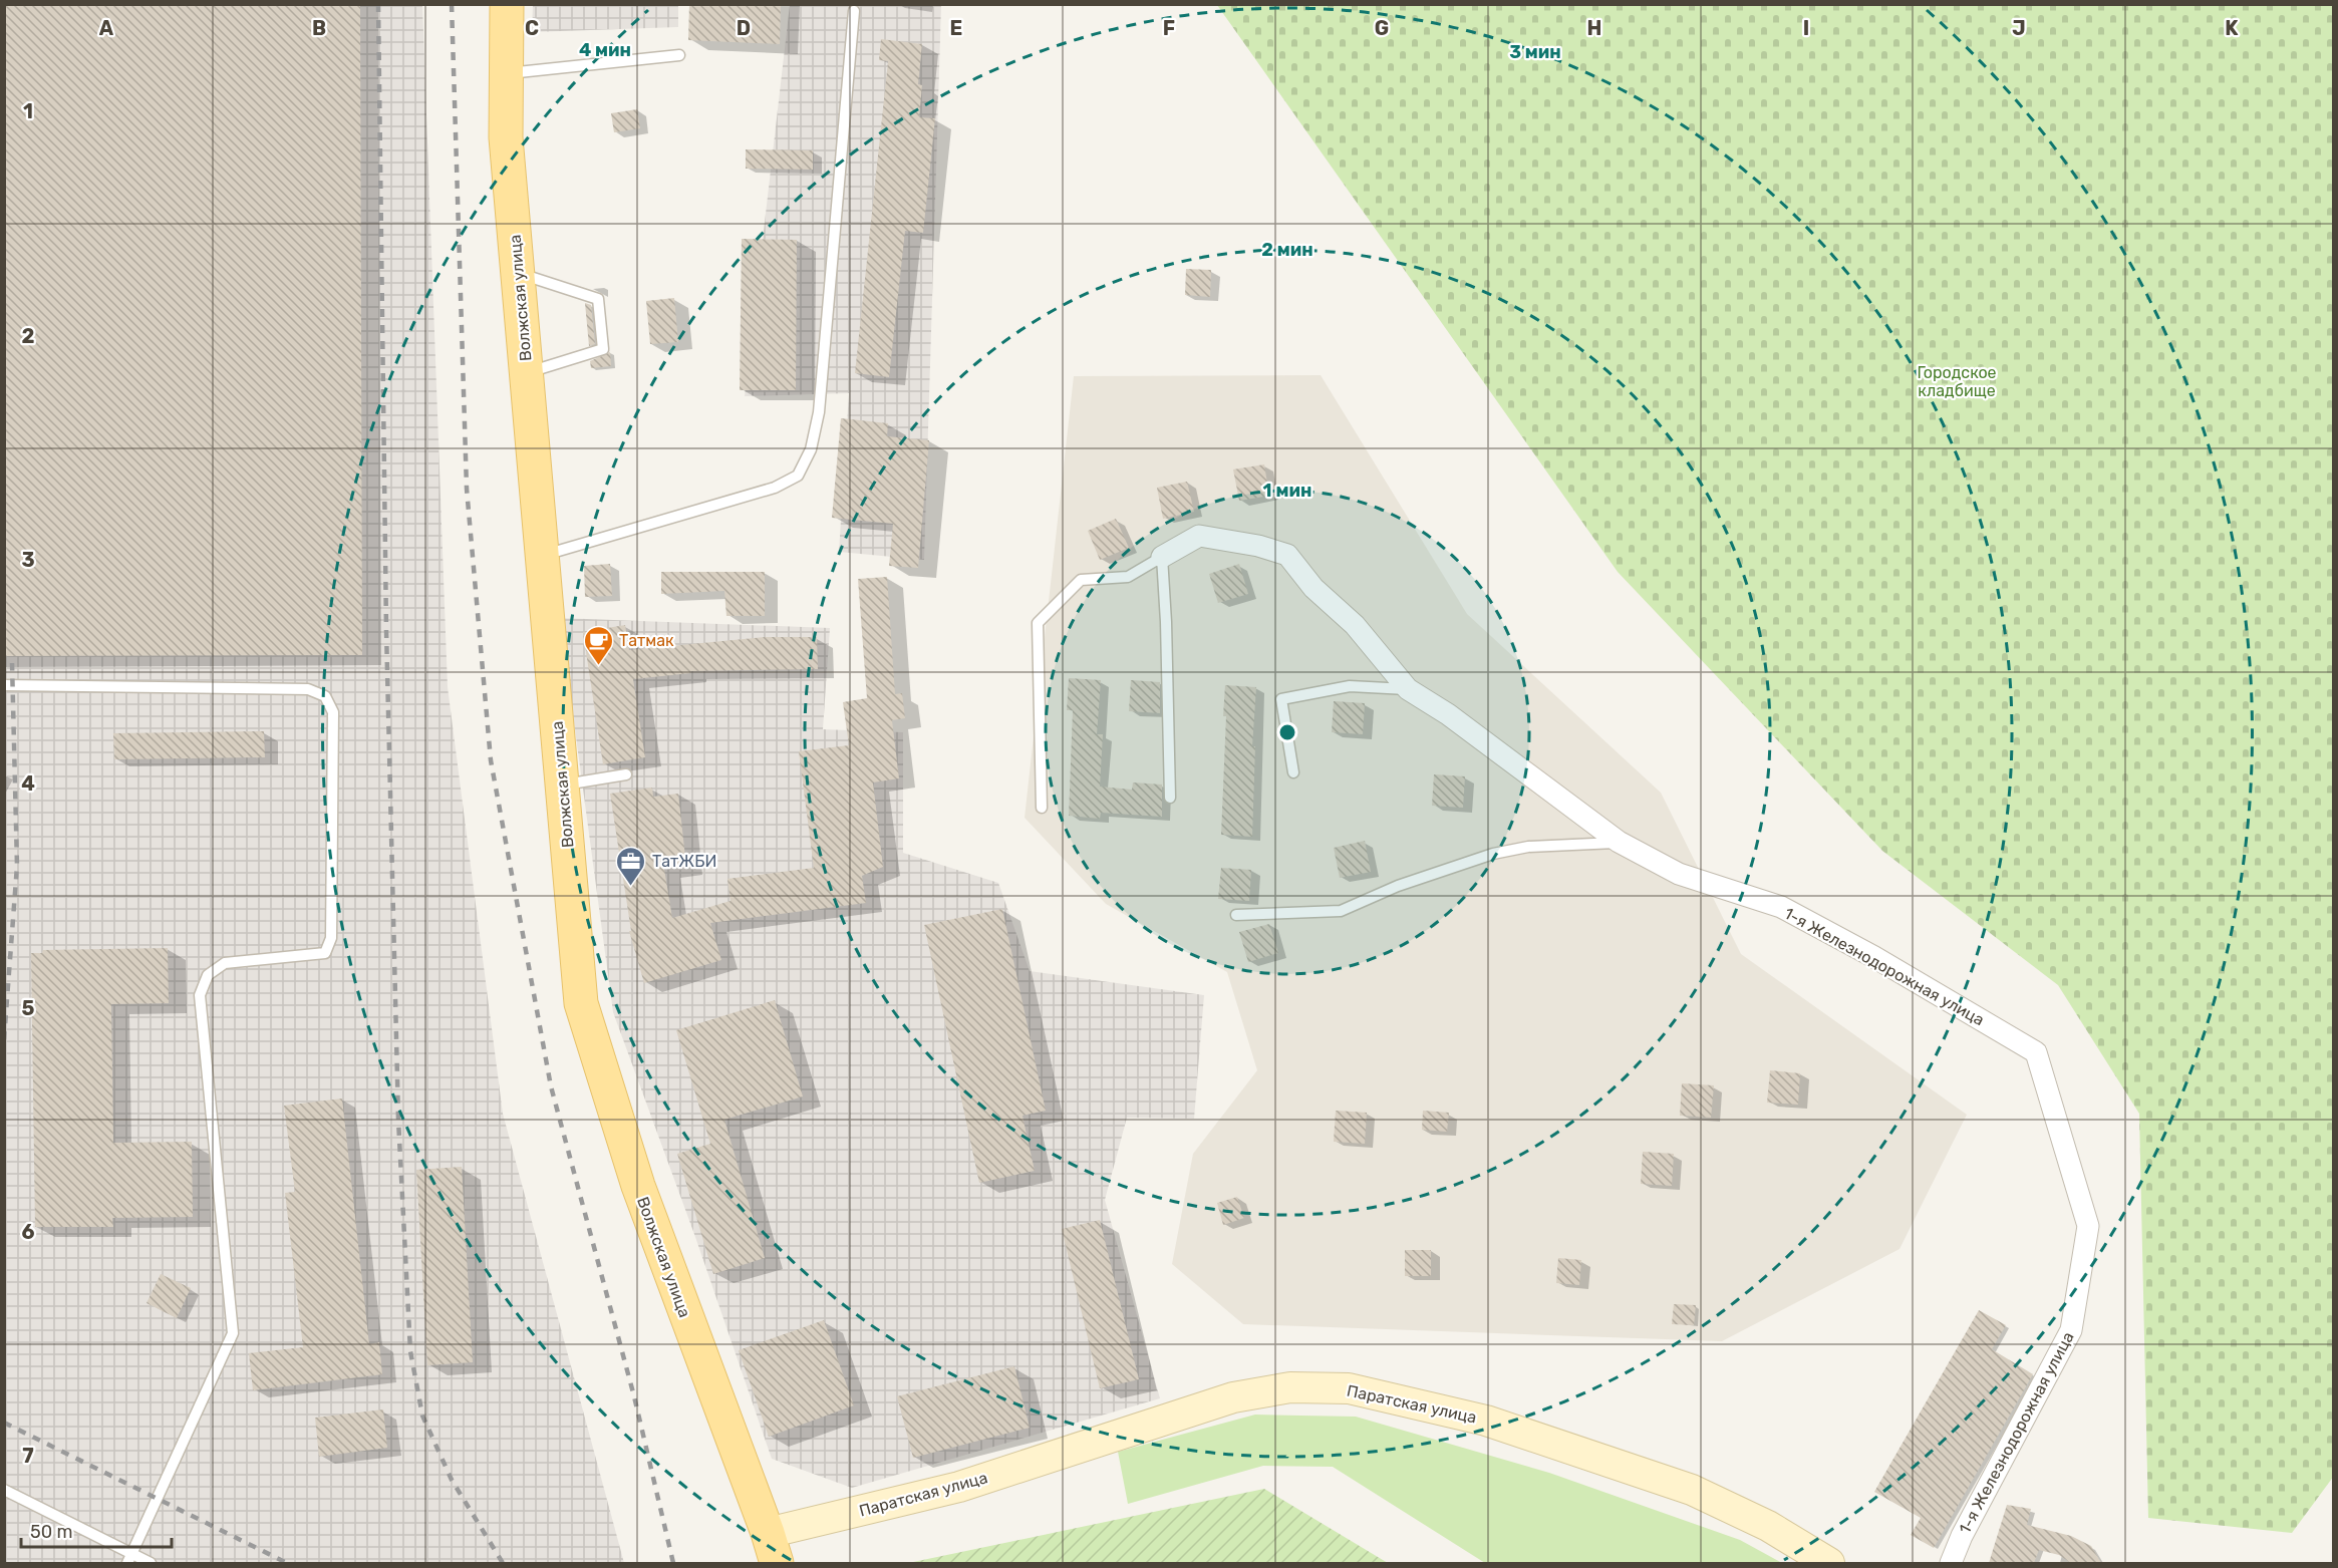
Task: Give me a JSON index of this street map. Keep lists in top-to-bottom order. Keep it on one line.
{"streets":{"main road":["Волжская улица","Паратская улица"],"street":["1-я Железнодорожная улица"]},"crossings":[["Волжская улица","Паратская улица"]],"parks":["Городское кладбище"],"places":{"cafe":["Татмак"],"office":["ТатЖБИ"]},"scale_bar":"50 m","grid":{"columns":["A","B","C","D","E","F","G","H","I","J","K"],"rows":["1","2","3","4","5","6","7"]},"rings":["4 мин","3 мин","2 мин","1 мин"]}
